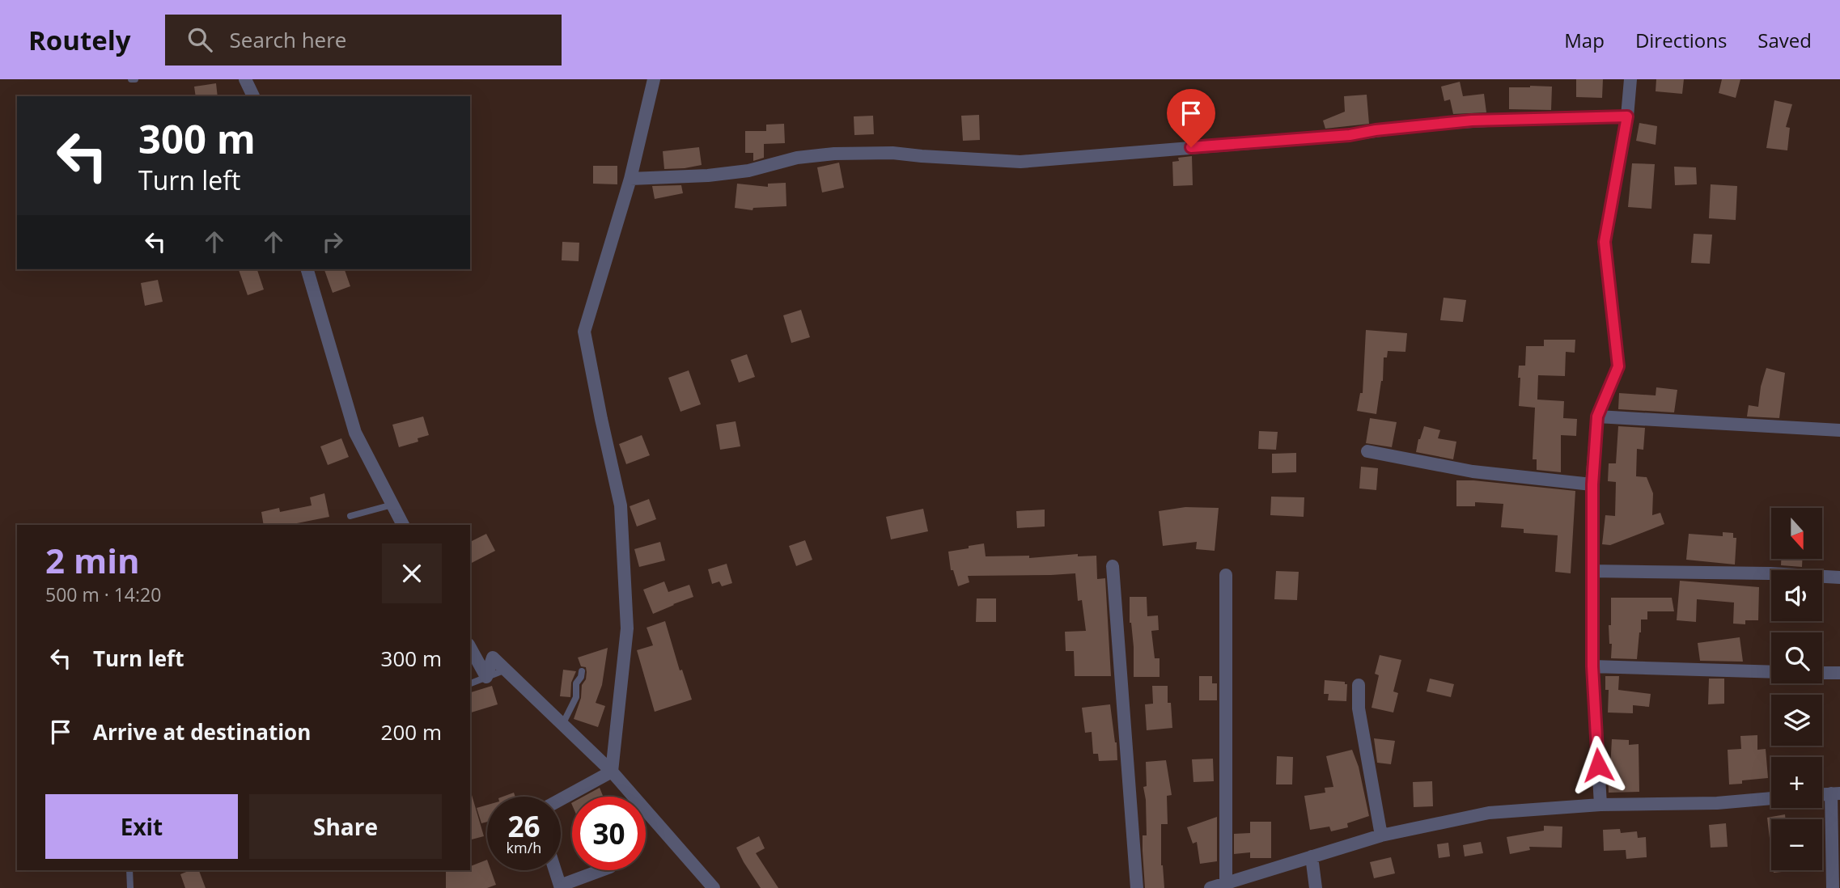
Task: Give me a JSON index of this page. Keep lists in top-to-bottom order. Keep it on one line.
{"north":"bottom","page":{"header":"Routely","search":"Search here","nav":["Map","Directions","Saved"],"turn":["300 m","Turn left"],"map_buttons":["+","−"],"heading":["2 min","500 m · 14:20"],"list":[{"name":"Turn left","value":"300 m"},{"name":"Arrive at destination","value":"200 m"}],"buttons":["Exit","Share"],"speed":"26 km/h","limit":"30"}}
